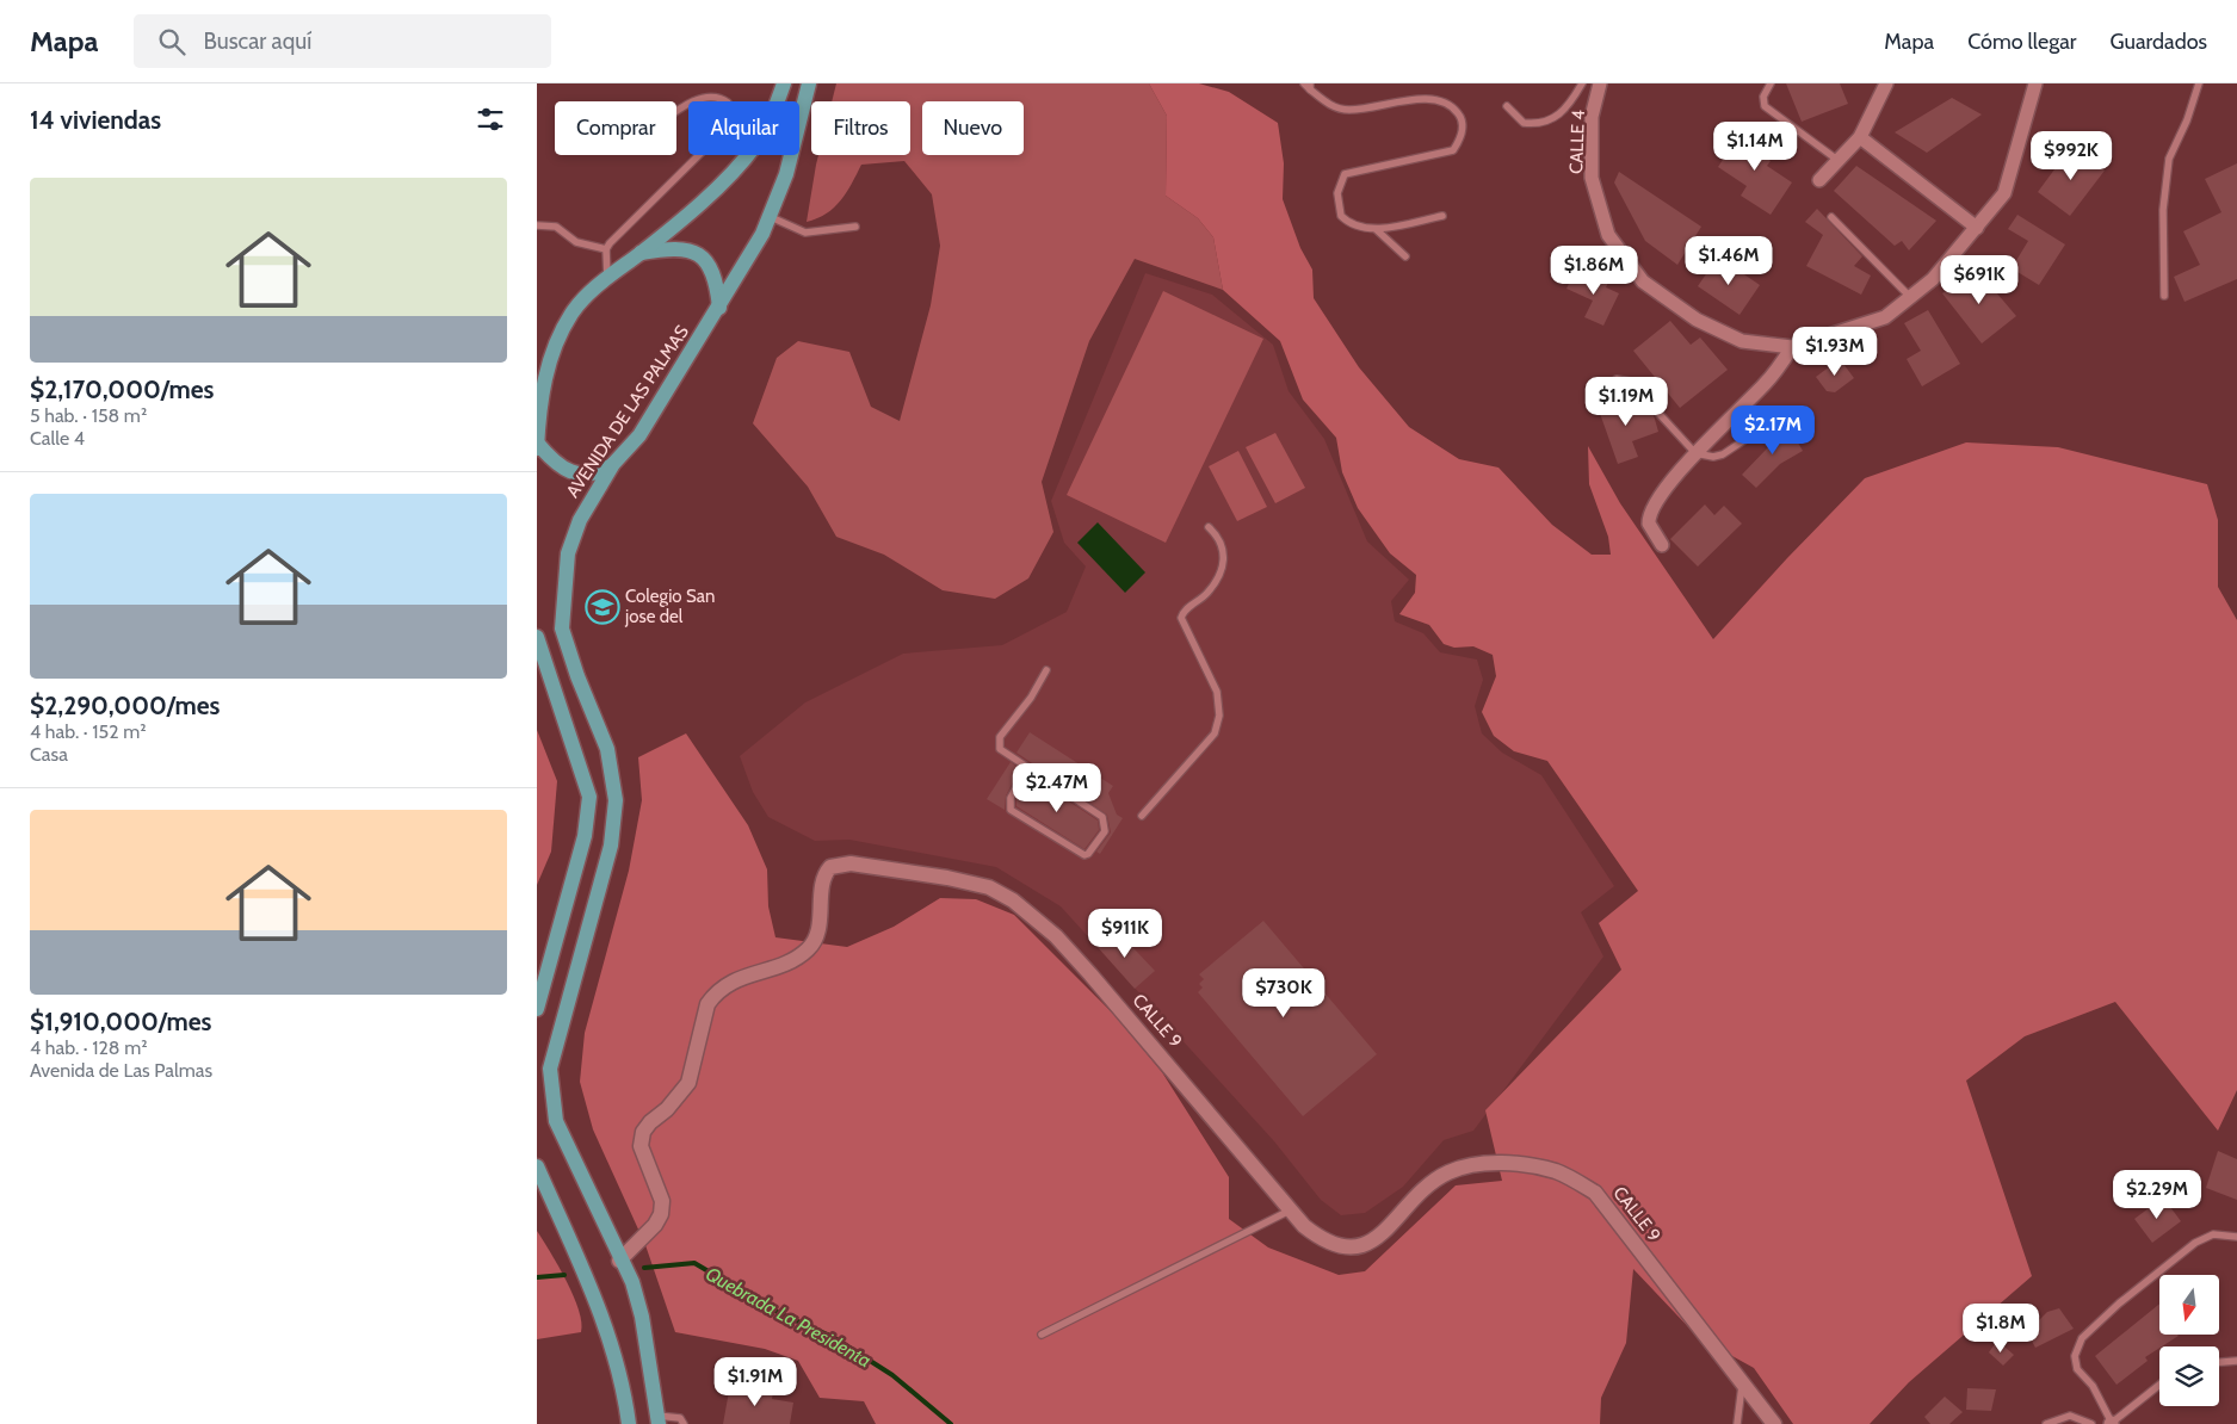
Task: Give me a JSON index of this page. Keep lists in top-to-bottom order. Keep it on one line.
{"streets":{"main road":["AVENIDA DE LAS PALMAS"],"street":["CALLE 4","CALLE 9"]},"crossings":[["AVENIDA DE LAS PALMAS","CALLE 9"]],"water":["Quebrada La Presidenta"],"places":{"school or university":["Colegio San jose del"]},"north":"bottom","page":{"header":"Mapa","search":"Buscar aquí","nav":["Mapa","Cómo llegar","Guardados"],"heading":"14 viviendas","chip":["Comprar","Alquilar","Filtros","Nuevo"],"price":["$1.14M","$992K","$1.46M","$1.86M","$691K","$1.93M","$1.19M","$2.17M","$2.47M","$911K","$730K","$2.29M","$1.8M","$1.91M"],"list":[{"name":"$2,170,000/mes","note":"5 hab. · 158 m² · Calle 4"},{"name":"$2,290,000/mes","note":"4 hab. · 152 m² · Casa"},{"name":"$1,910,000/mes","note":"4 hab. · 128 m² · Avenida de Las Palmas"}]}}
